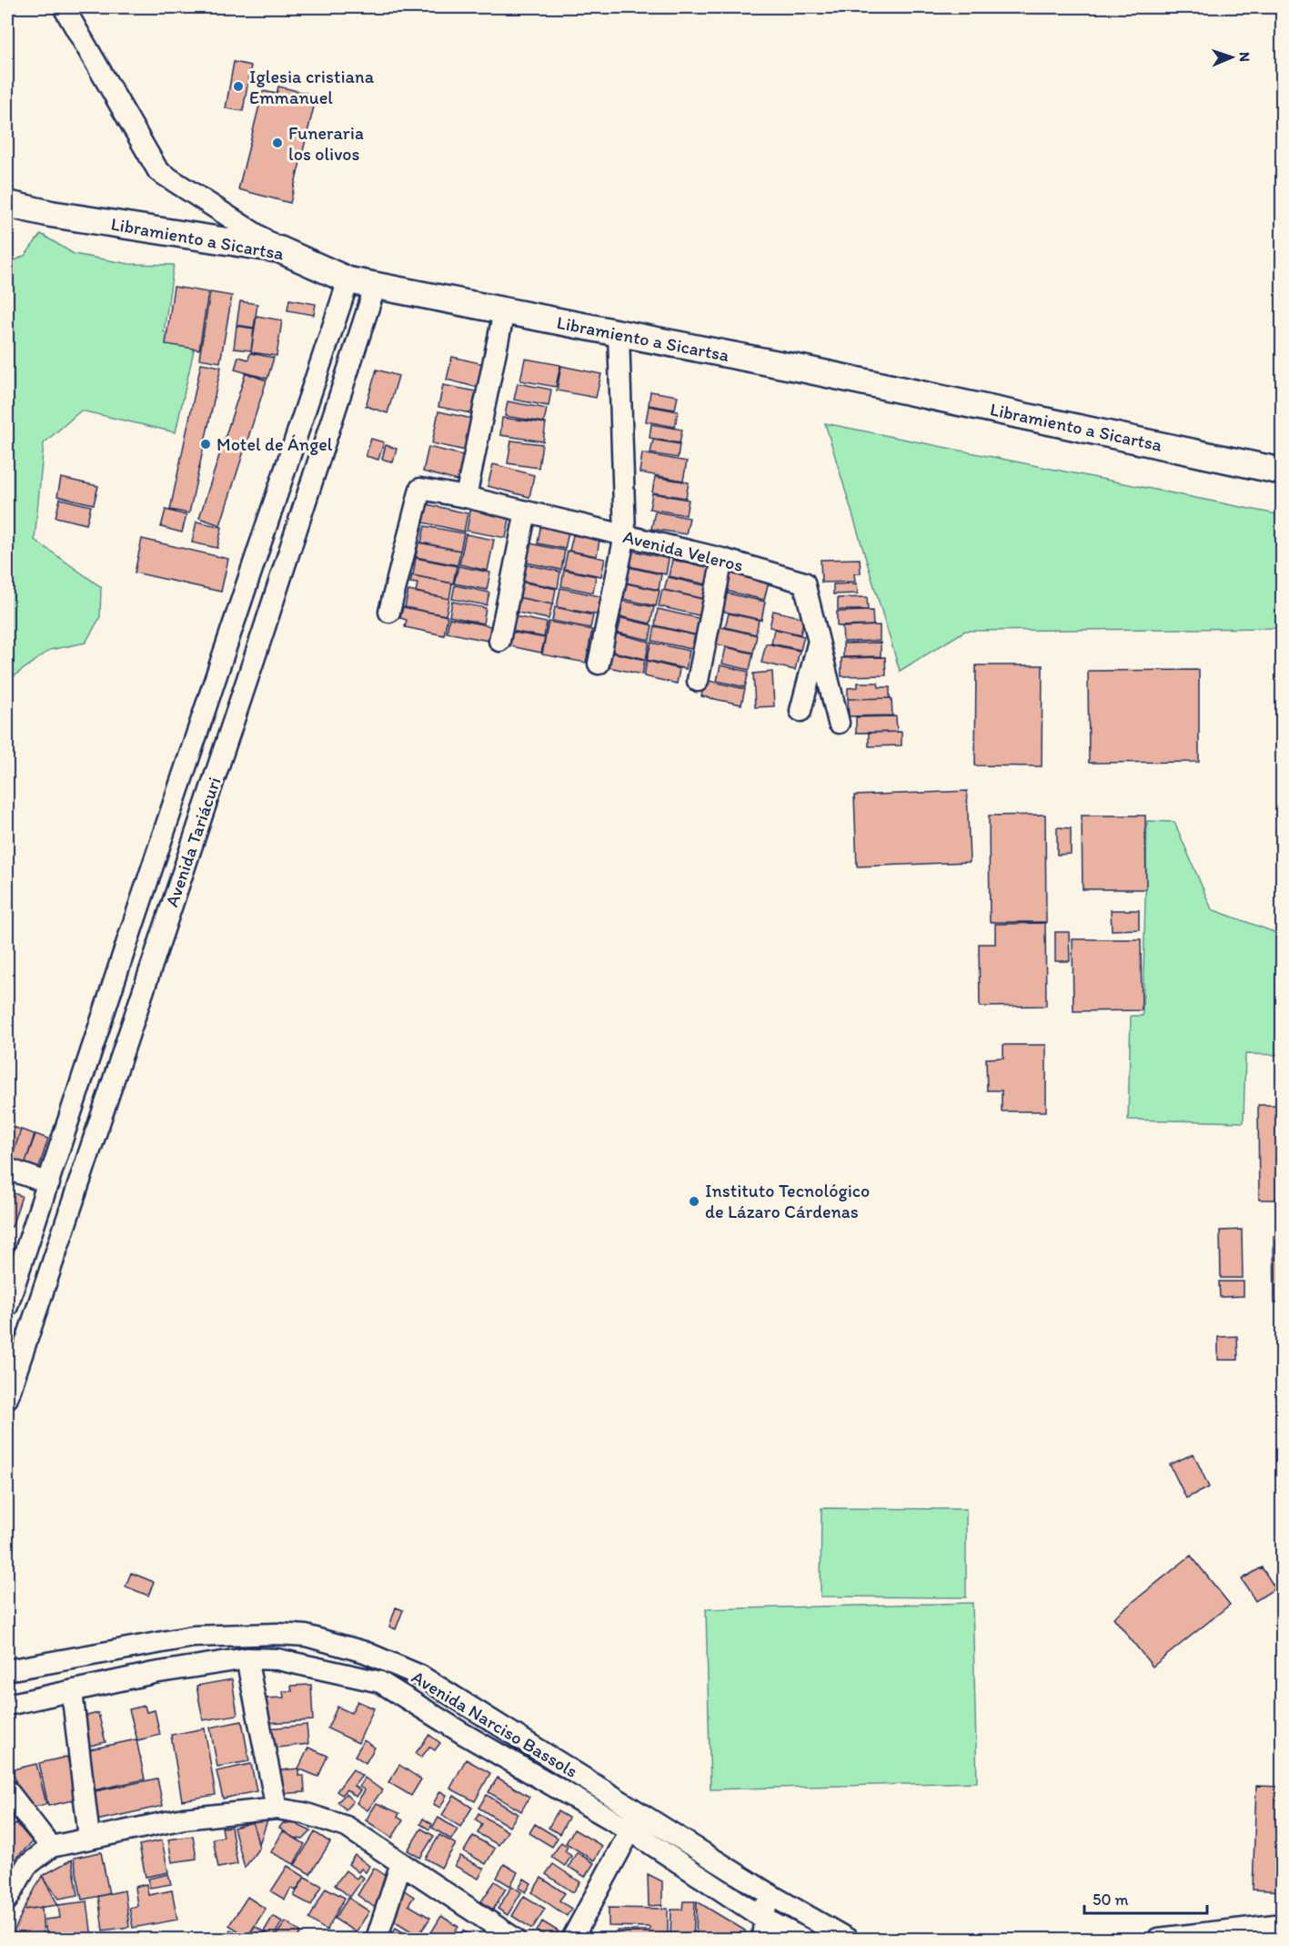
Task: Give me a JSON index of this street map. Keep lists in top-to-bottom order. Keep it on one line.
{"streets":{"main road":["Libramiento a Sicartsa"],"street":["Avenida Veleros","Avenida Tariácuri","Avenida Narciso Bassols"]},"crossings":[["Libramiento a Sicartsa","Avenida Tariácuri"]],"places":["Iglesia cristiana Emmanuel","Funeraria los olivos","Motel de Ángel","Instituto Tecnológico de Lázaro Cárdenas"],"scale_bar":"50 m","north":"right"}
